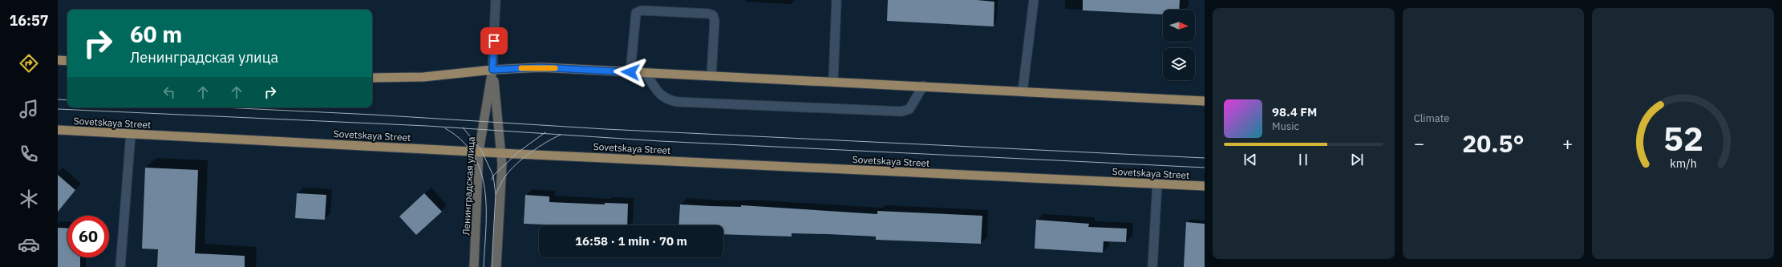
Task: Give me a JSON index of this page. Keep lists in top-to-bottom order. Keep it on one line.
{"streets":{"main road":["Sovetskaya Street","Ленинградская улица"]},"crossings":[["Sovetskaya Street","Ленинградская улица"]],"north":"right","page":{"tabs":"16:57","tile":"Climate","turn":["60 m","Ленинградская улица"],"song":["98.4 FM","Music"],"heat":["−","20.5°","+"],"limit":"60","trip":"16:58 · 1 min · 70 m","gauge":["52","km/h"]}}
